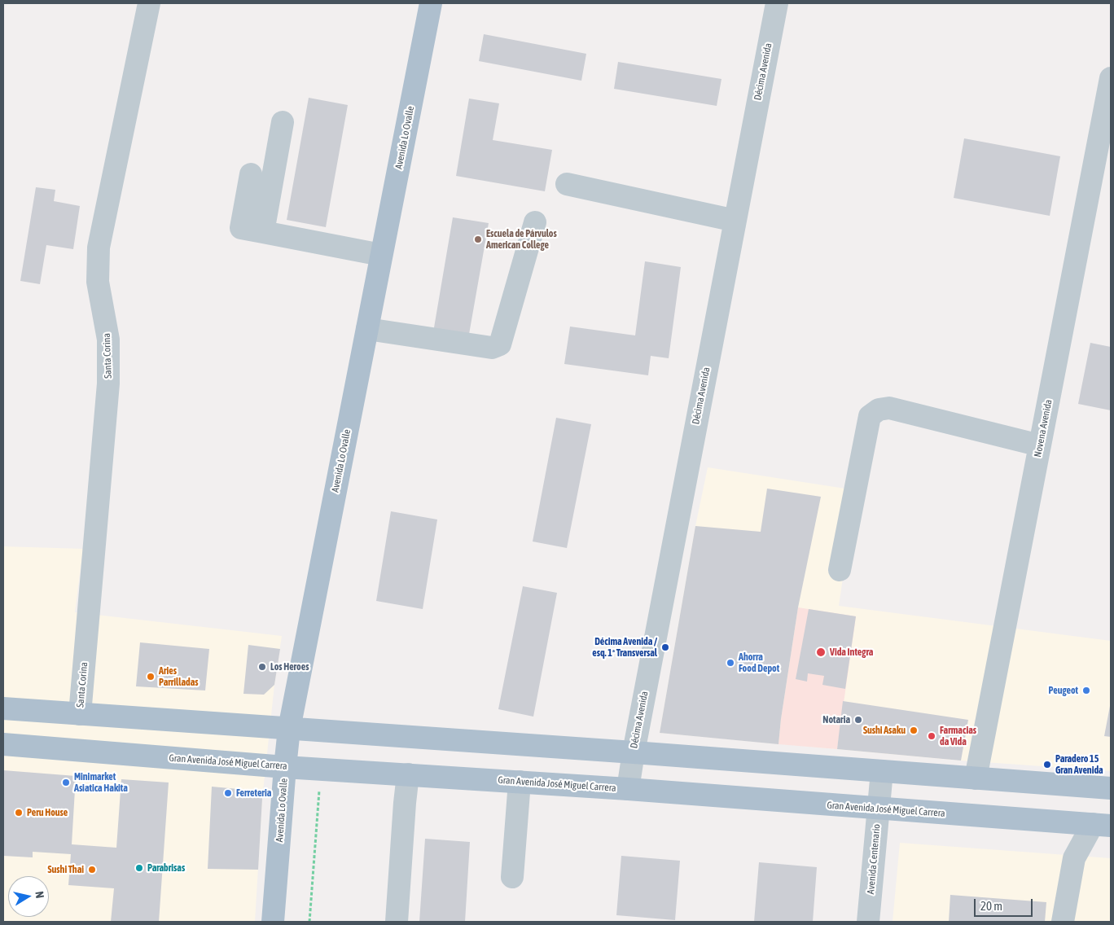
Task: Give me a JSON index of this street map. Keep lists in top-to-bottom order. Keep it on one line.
{"streets":{"main road":["Avenida Lo Ovalle","Gran Avenida José Miguel Carrera"],"street":["Décima Avenida","Santa Corina","Novena Avenida","Avenida Centenario"]},"crossings":[["Décima Avenida","Gran Avenida José Miguel Carrera"],["Avenida Lo Ovalle","Gran Avenida José Miguel Carrera"],["Gran Avenida José Miguel Carrera","Avenida Centenario"]],"places":["Escuela de Párvulos American College","Décima Avenida / esq. 1ª Transversal","Vida Integra","Ahorra Food Depot","Los Heroes","Aries Parrilladas","Peugeot","Notaria","Sushi Asaku","Farmacias da Vida","Paradero 15 Gran Avenida","Minimarket Asiatica Hakita","Ferreteria","Peru House","Parabrisas","Sushi Thai"],"scale_bar":"20 m","north":"right"}
